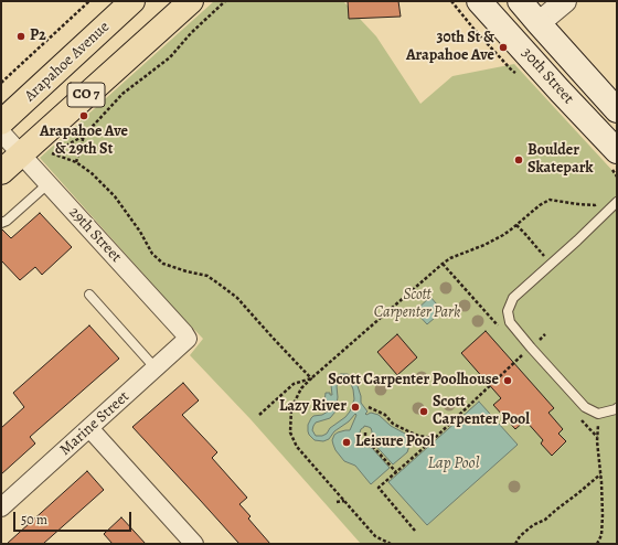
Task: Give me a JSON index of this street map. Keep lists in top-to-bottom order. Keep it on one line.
{"streets":{"main road":["Arapahoe Avenue","30th Street","CO 7"],"street":["29th Street","Marine Street"]},"crossings":[["CO 7","29th Street"],["29th Street","Marine Street"]],"water":["Lap Pool"],"parks":["Scott Carpenter Park"],"places":["P2","30th St & Arapahoe Ave","Arapahoe Ave & 29th St","Boulder Skatepark","Scott Carpenter Poolhouse","Lazy River","Scott Carpenter Pool","Leisure Pool"],"scale_bar":"50 m"}
